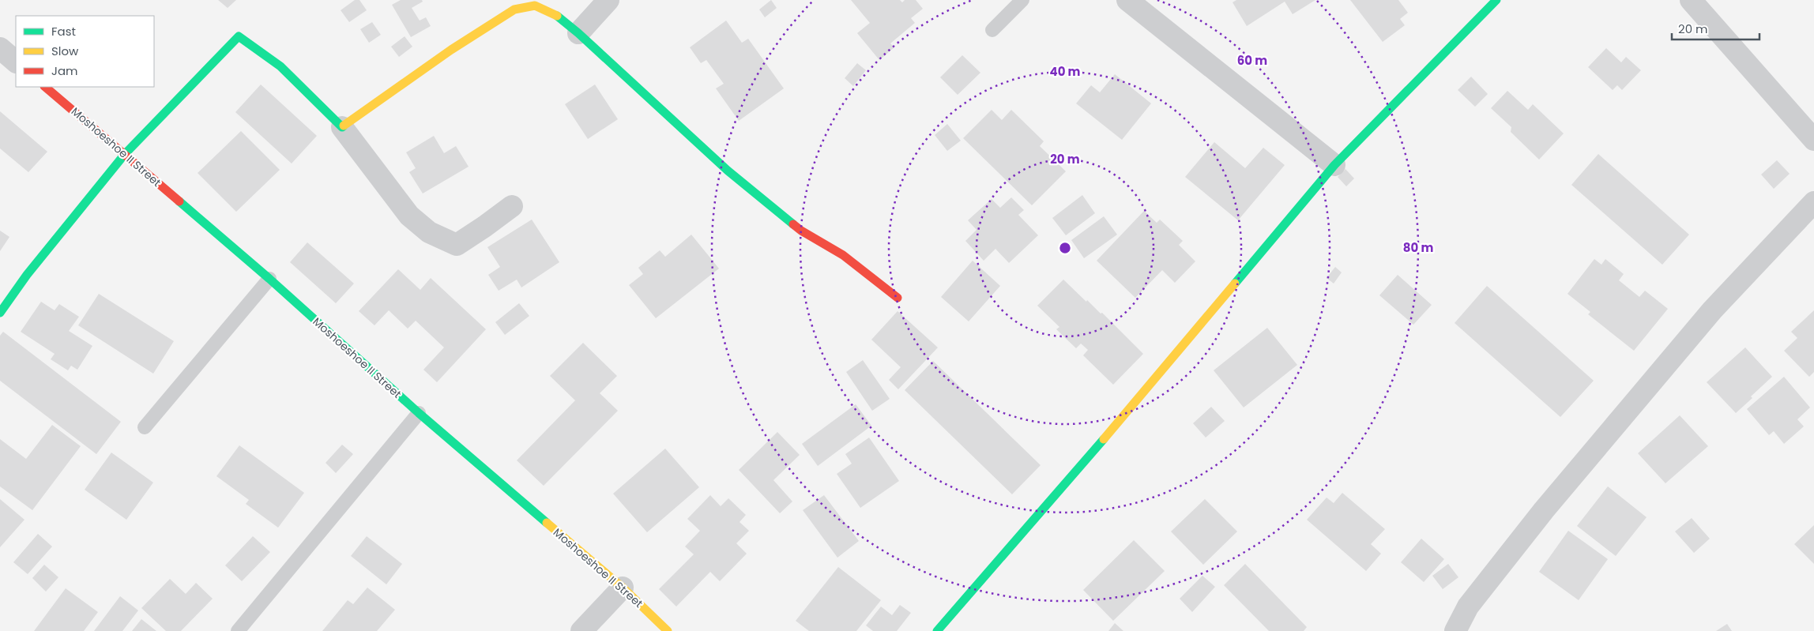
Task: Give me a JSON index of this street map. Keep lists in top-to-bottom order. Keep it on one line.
{"streets":{"street":["Moshoeshoe II Street"]},"legend":["Fast","Slow","Jam"],"scale_bar":"20 m","rings":["60 m","40 m","20 m","80 m"]}
